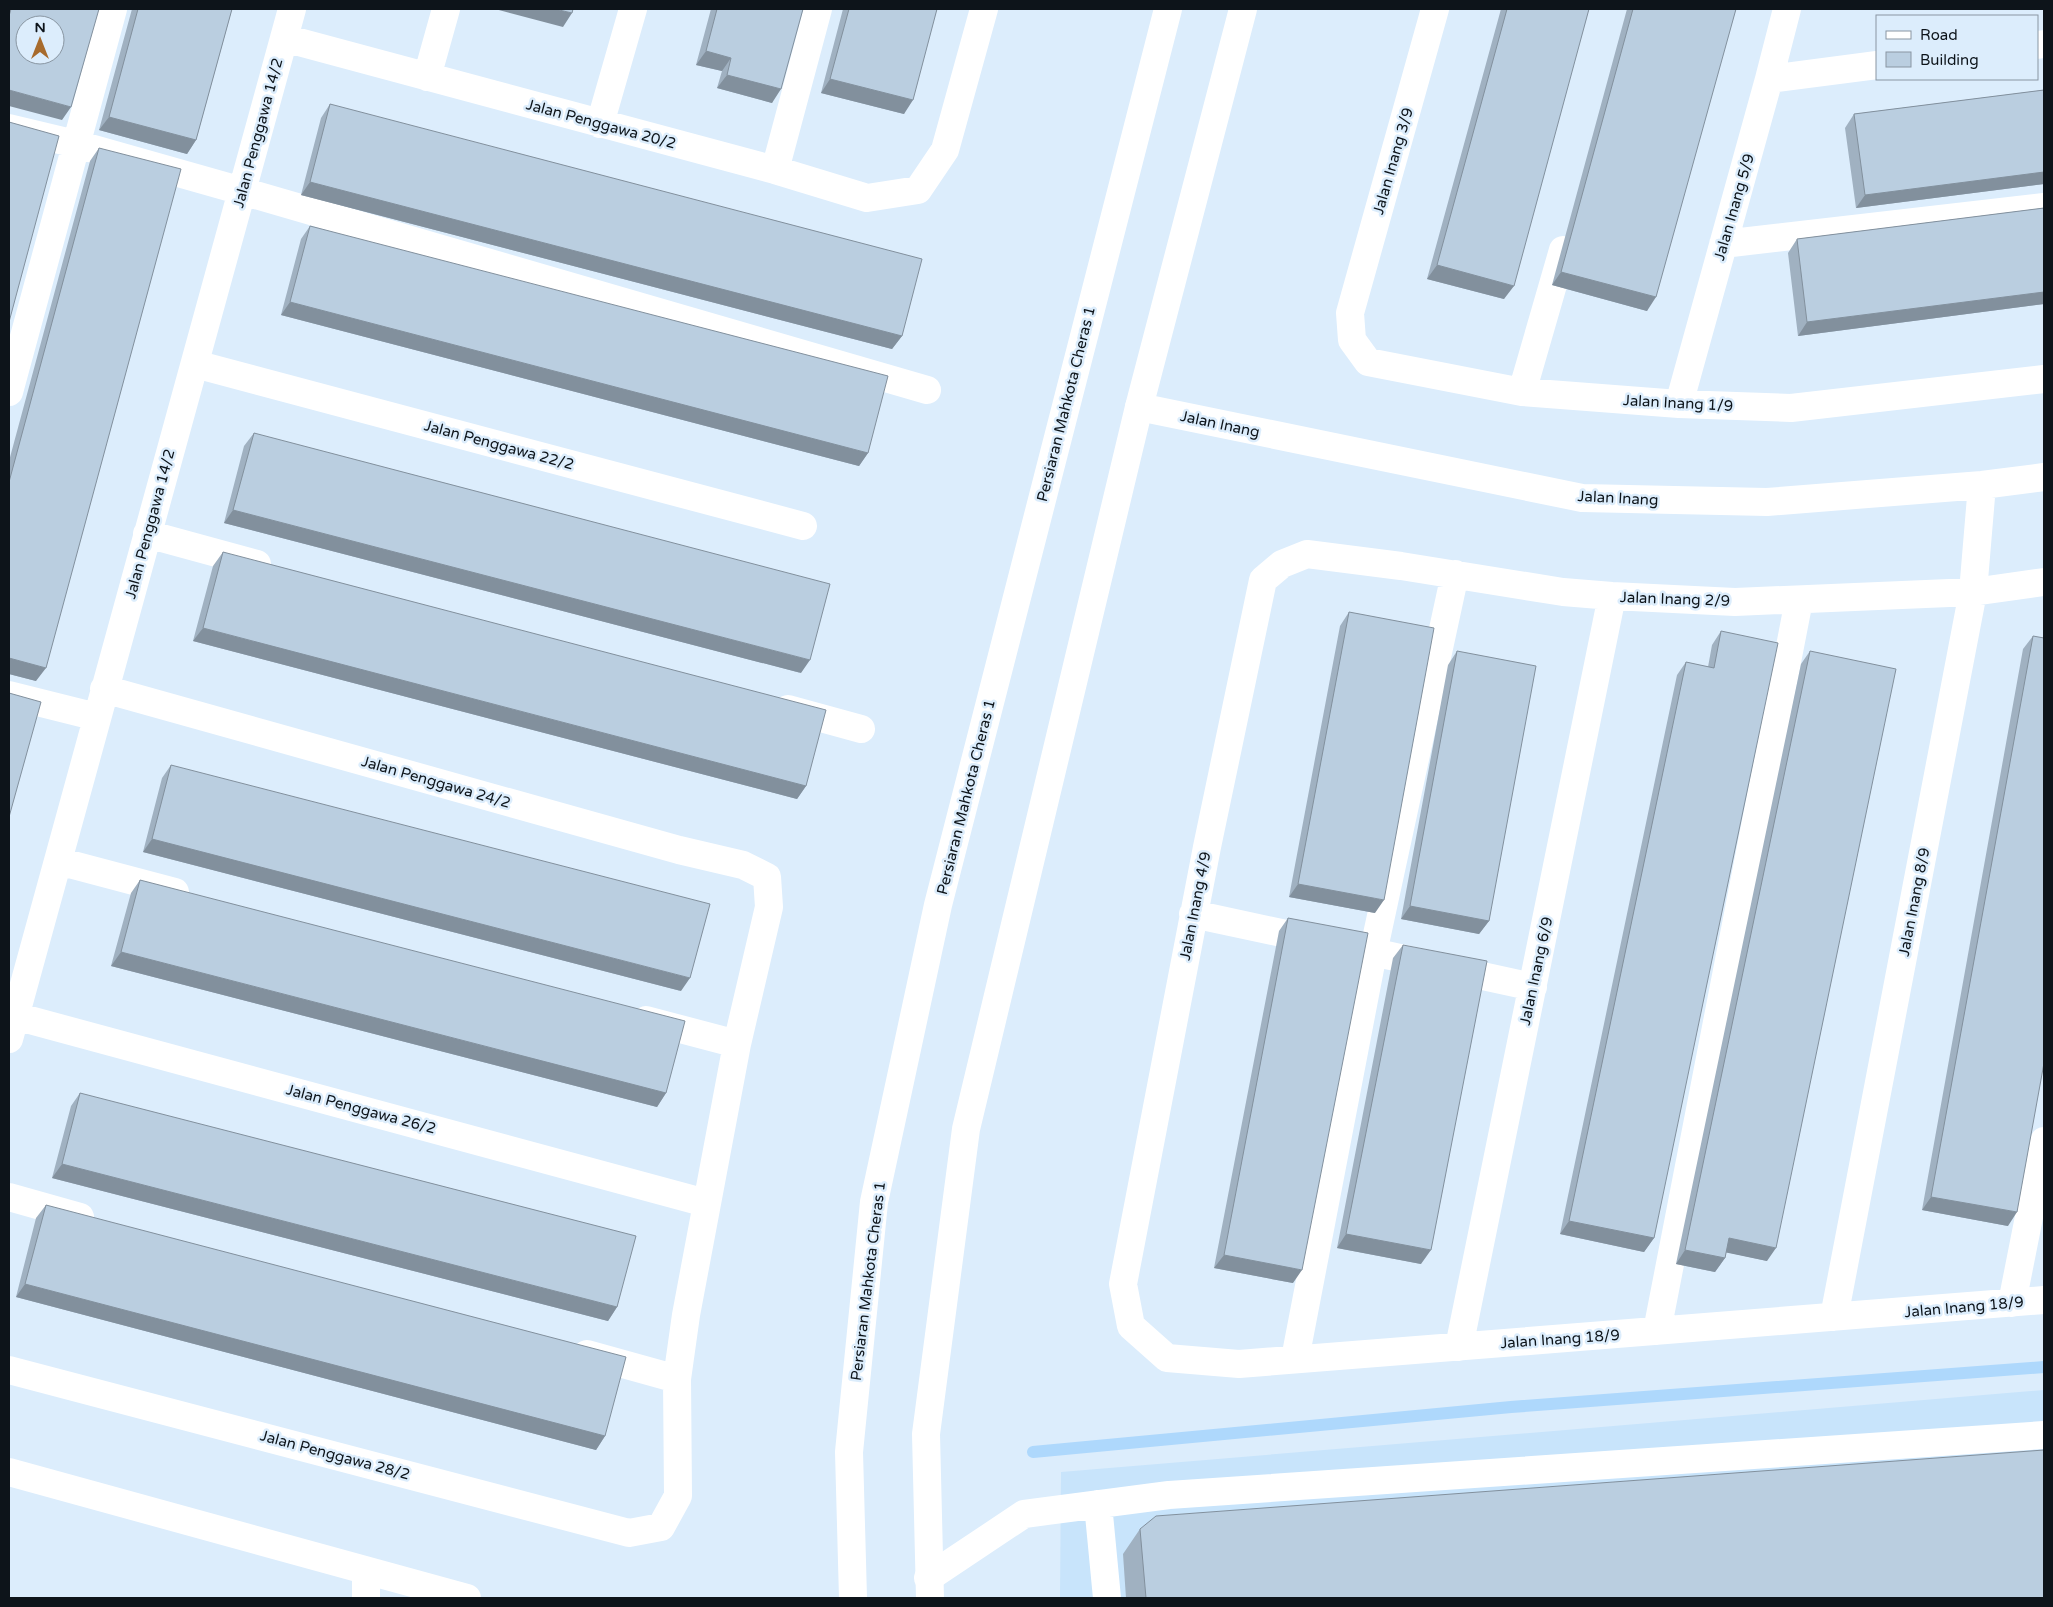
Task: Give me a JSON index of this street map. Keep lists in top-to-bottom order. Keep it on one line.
{"streets":{"street":["Jalan Penggawa 20/2","Jalan Penggawa 14/2","Jalan Inang 3/9","Jalan Inang 5/9","Jalan Inang 1/9","Persiaran Mahkota Cheras 1","Jalan Inang","Jalan Penggawa 22/2","Jalan Inang 2/9","Jalan Penggawa 24/2","Jalan Inang 8/9","Jalan Inang 4/9","Jalan Inang 6/9","Jalan Penggawa 26/2","Jalan Inang 18/9","Jalan Penggawa 28/2"]},"crossings":[["Jalan Penggawa 20/2","Jalan Penggawa 14/2"],["Jalan Penggawa 14/2","Jalan Penggawa 22/2"],["Jalan Penggawa 14/2","Jalan Penggawa 24/2"],["Jalan Penggawa 14/2","Jalan Penggawa 26/2"],["Jalan Inang 3/9","Jalan Inang 1/9"],["Jalan Inang 5/9","Jalan Inang 1/9"],["Jalan Inang","Jalan Inang 8/9"],["Jalan Inang 2/9","Jalan Inang 8/9"],["Jalan Inang 2/9","Jalan Inang 4/9"],["Jalan Inang 2/9","Jalan Inang 6/9"],["Jalan Inang 8/9","Jalan Inang 18/9"],["Jalan Inang 4/9","Jalan Inang 18/9"],["Jalan Inang 6/9","Jalan Inang 18/9"]],"legend":["Road","Building"],"north":"top"}
